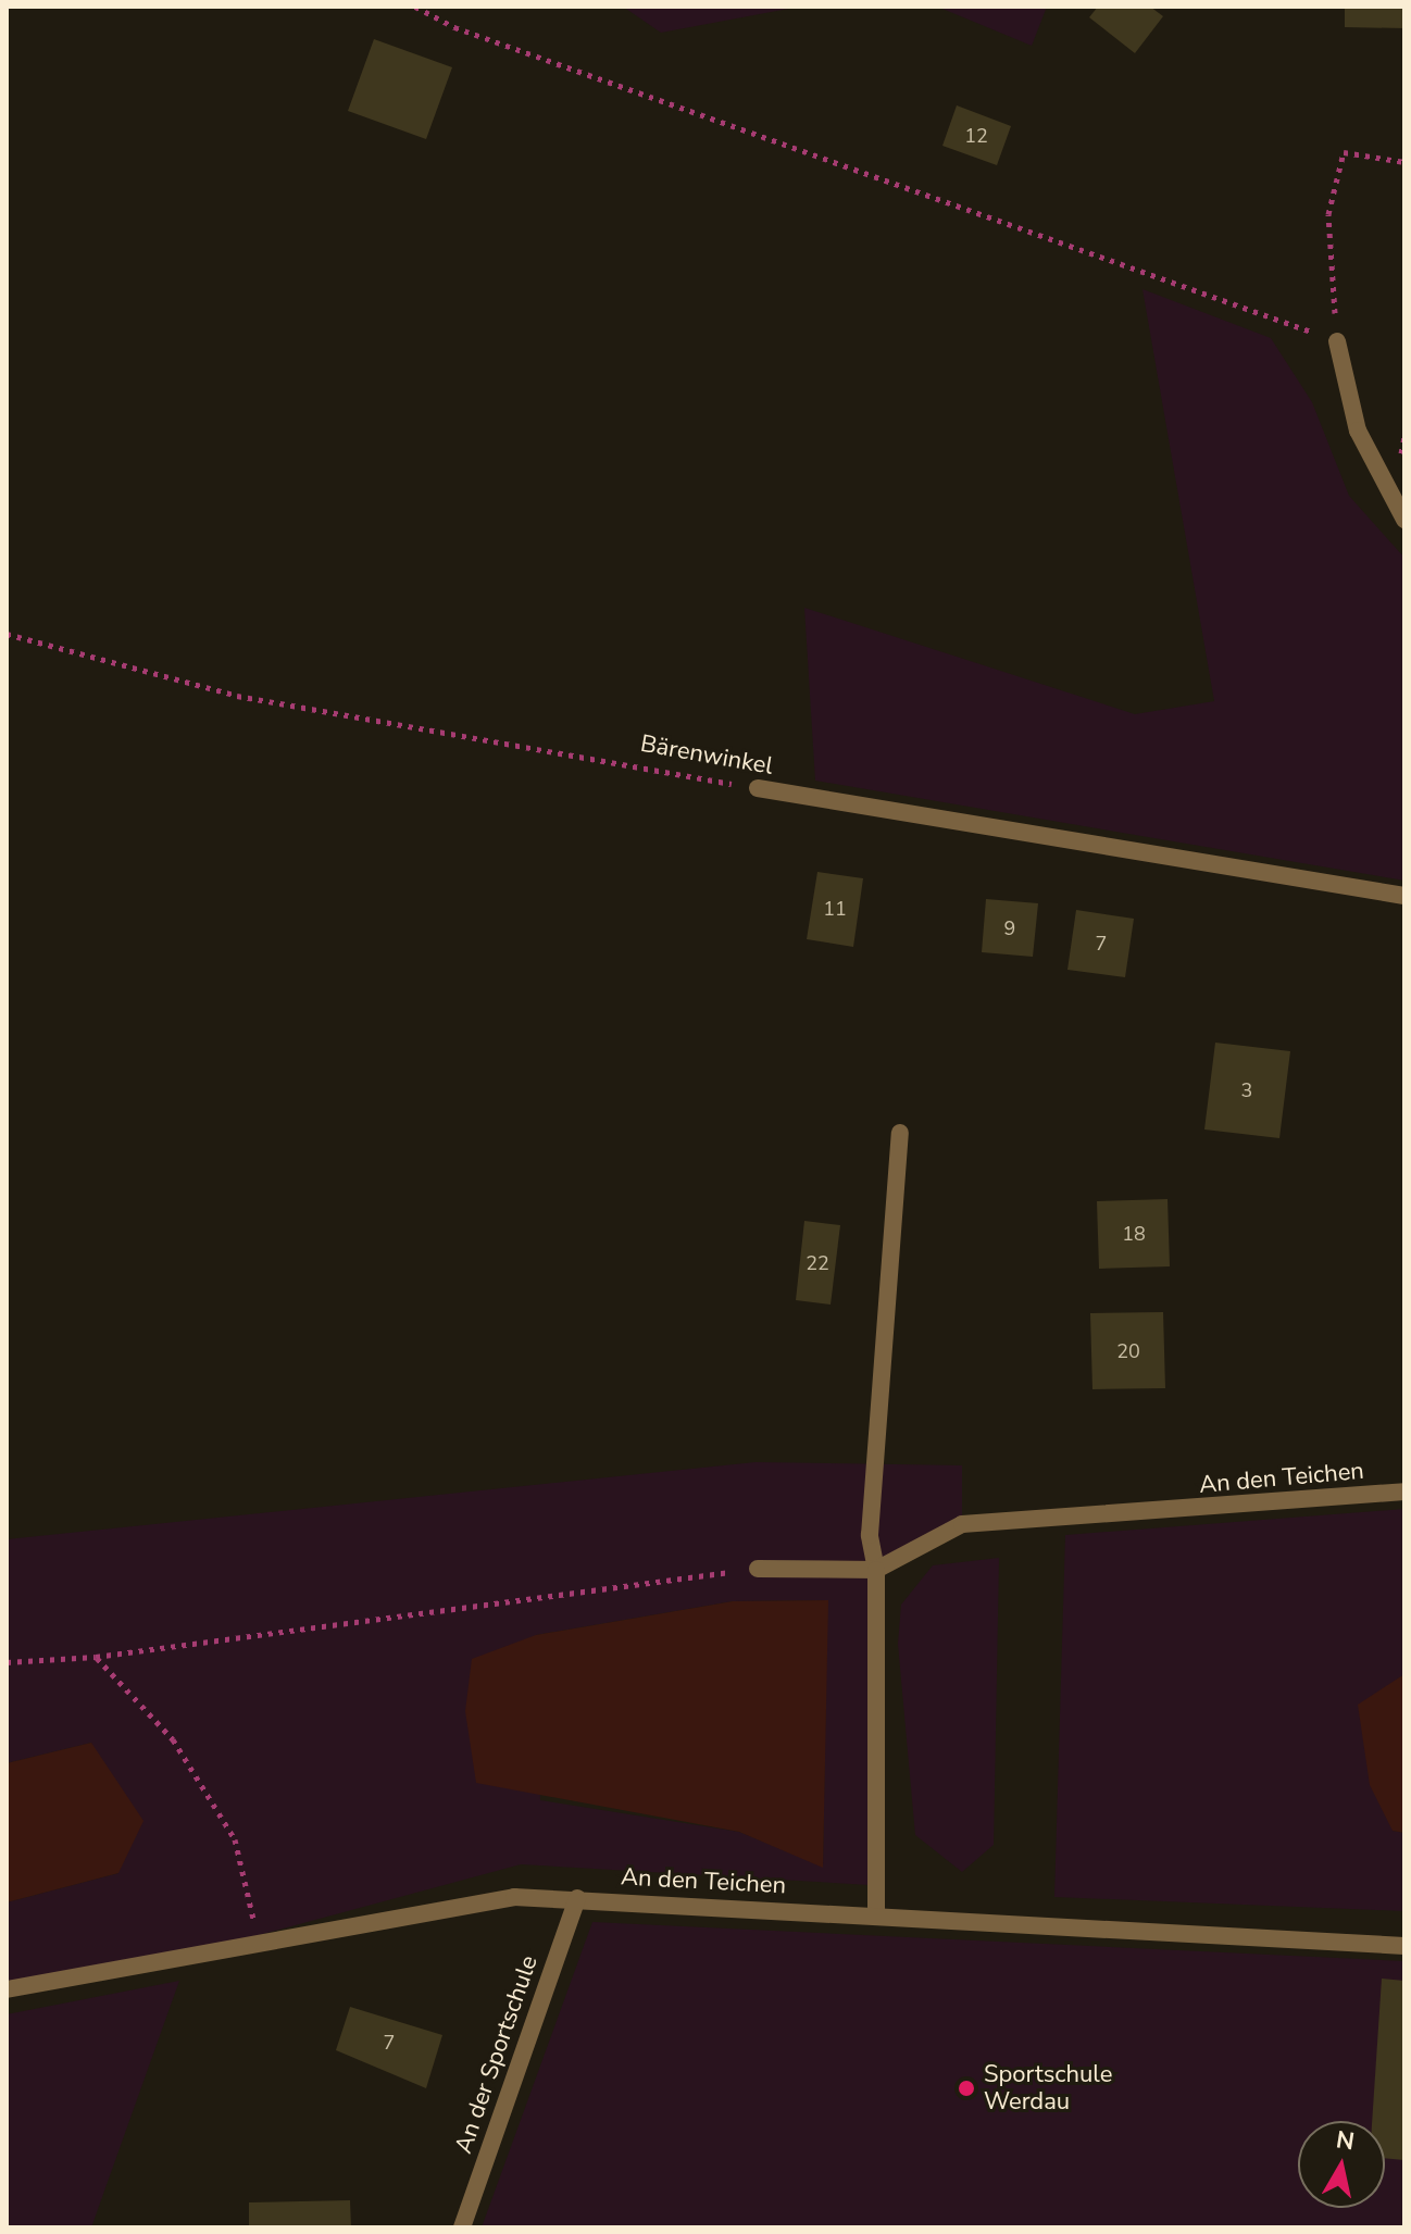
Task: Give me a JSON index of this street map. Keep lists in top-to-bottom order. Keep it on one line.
{"streets":{"street":["Bärenwinkel","An den Teichen","An der Sportschule"]},"crossings":[["An den Teichen","An der Sportschule"]],"places":["Sportschule Werdau"],"house_numbers":["12","11","9","7","3","18","22","20","7"],"north":"top"}
